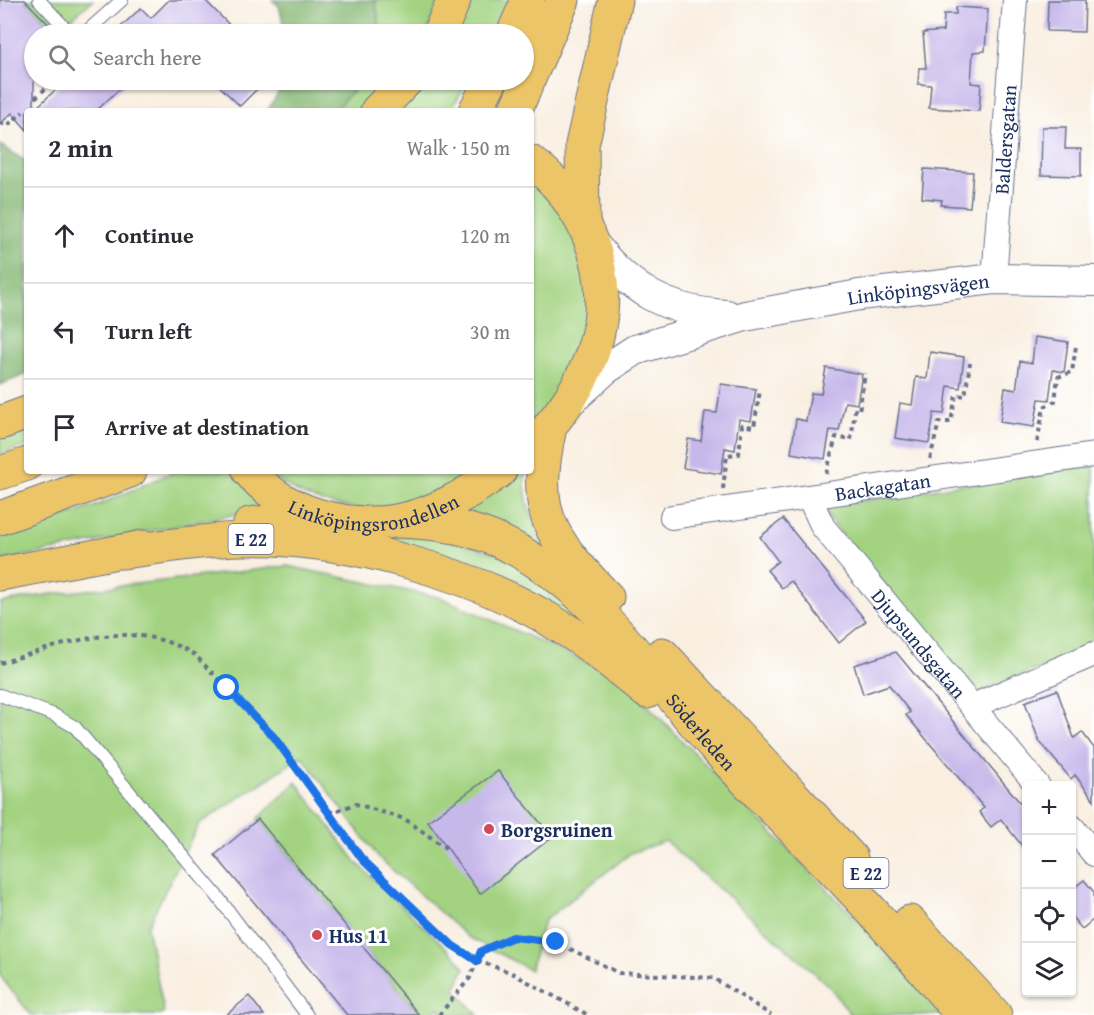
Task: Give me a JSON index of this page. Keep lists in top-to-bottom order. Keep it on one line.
{"streets":{"highway":["Linköpingsrondellen","E 22","Söderleden"],"street":["Baldersgatan","Linköpingsvägen","Backagatan","Djupsundsgatan"]},"crossings":[["Baldersgatan","Linköpingsvägen"],["Linköpingsvägen","E 22"],["Backagatan","Djupsundsgatan"],["Linköpingsrondellen","Söderleden"],["E 22","Söderleden"]],"places":["Borgsruinen","Hus 11"],"page":{"search":"Search here","heading":["2 min","Walk · 150 m"],"list":[["Continue","120 m"],["Turn left","30 m"],"Arrive at destination"],"map_buttons":["+","−"]}}
